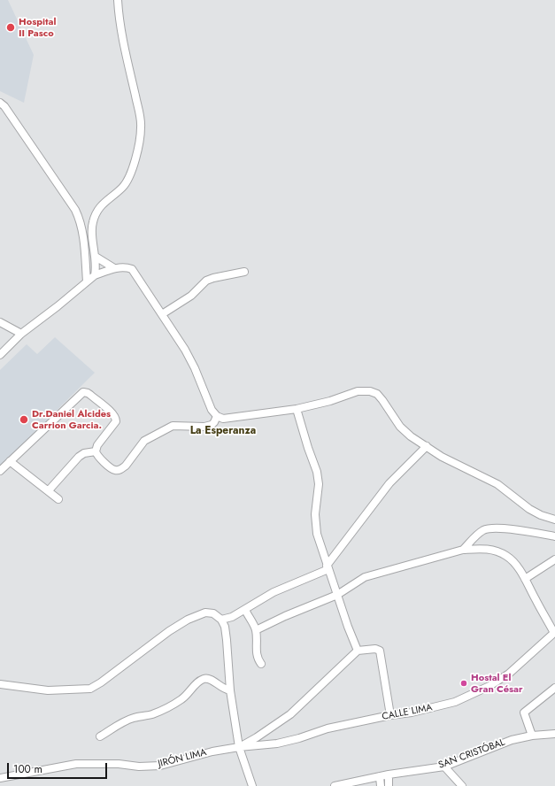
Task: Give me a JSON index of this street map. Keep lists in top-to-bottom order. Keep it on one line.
{"streets":{"street":["CALLE LIMA","SAN CRISTÓBAL","JIRÓN LIMA"]},"crossings":[["CALLE LIMA","JIRÓN LIMA"]],"districts":["La Esperanza"],"places":["Hospital II Pasco","Dr.Daniel Alcides Carrion Garcia.","Hostal El Gran César"],"scale_bar":"100 m"}
